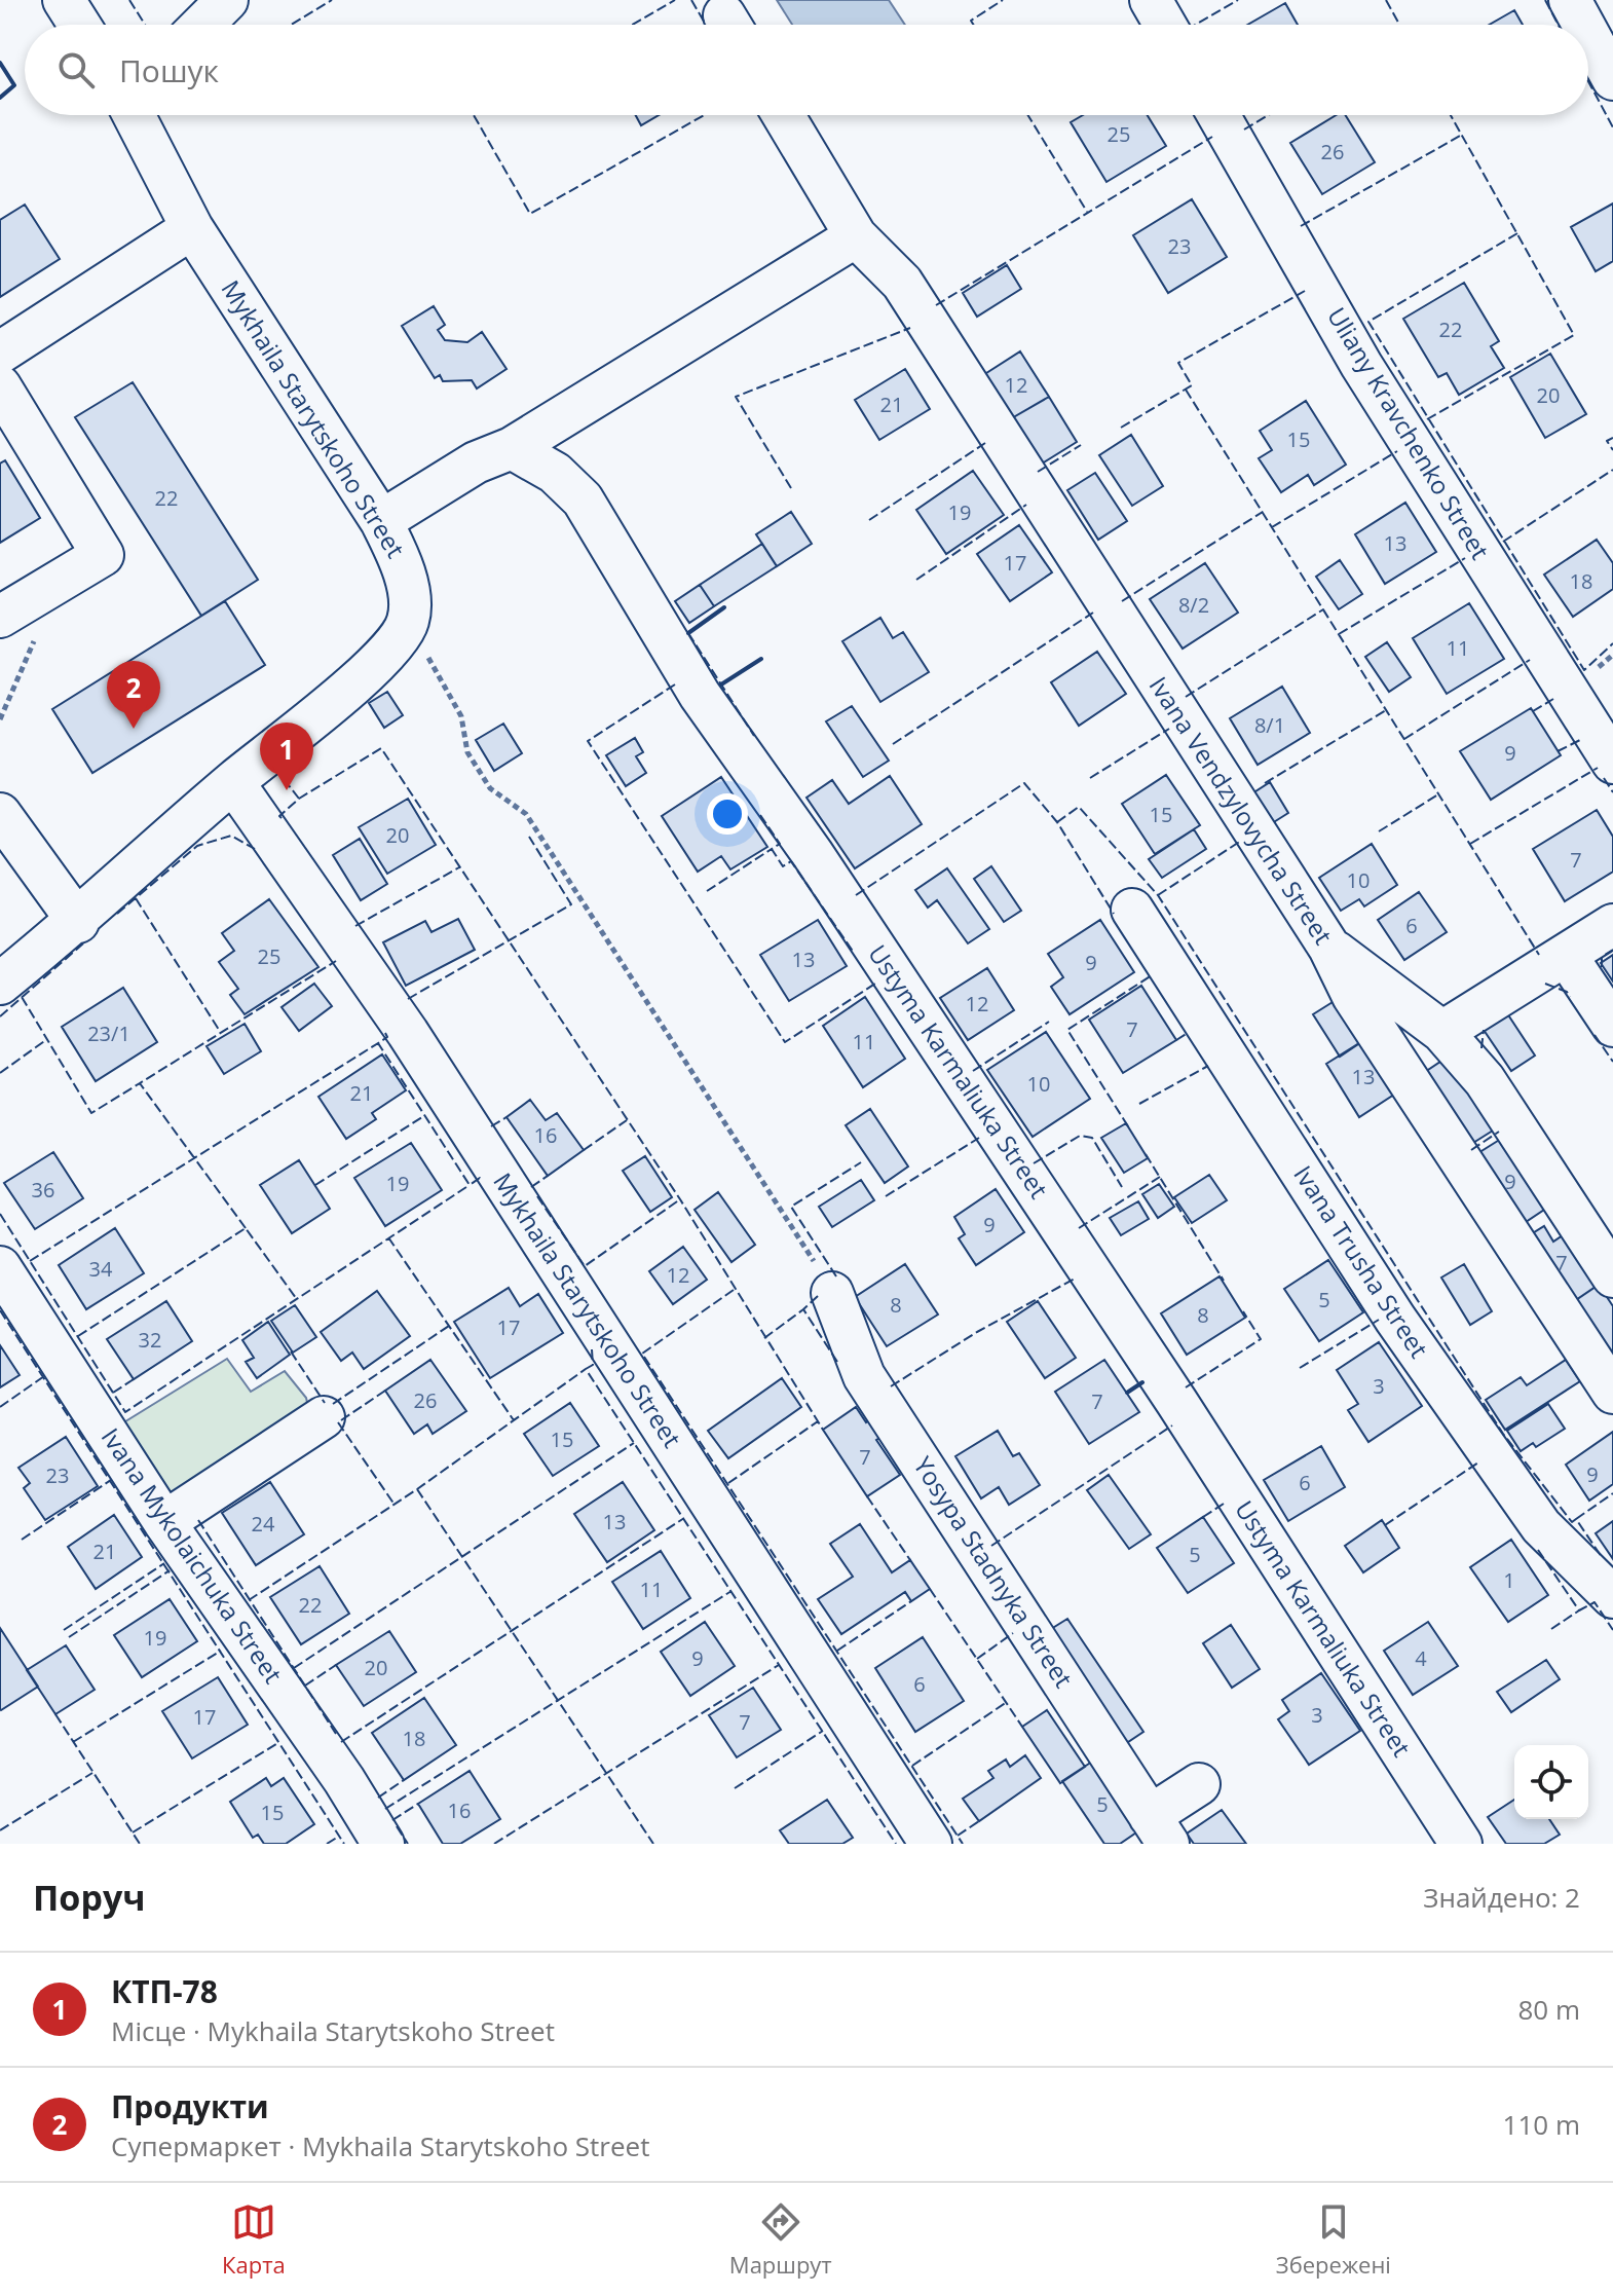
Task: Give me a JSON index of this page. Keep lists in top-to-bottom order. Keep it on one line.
{"streets":{"street":["Mykhaila Starytskoho Street","Uliany Kravchenko Street","Ivana Vendzylovycha Street","Ustyma Karmaliuka Street","Ivana Trusha Street","Ivana Mykolaichuka Street","Yosypa Stadnyka Street"]},"house_numbers":["25","26","23","22","12","20","21","15","22","19","13","17","18","8/2","11","8/1","9","15","20","7","10","6","25","13","9","12","7","23/1","11","13","10","21","16","9","19","36","9","7","34","12","5","8","8","17","32","3","26","7","15","7","9","23","6","13","24","21","5","1","11","22","19","9","4","20","6","3","17","7","18","5","16","15"],"page":{"search":"Пошук","pins":["2","1"],"heading":["Поруч","Знайдено: 2"],"list":[{"mark":"1","name":"КТП-78","note":"Місце · Mykhaila Starytskoho Street","value":"80 m"},{"mark":"2","name":"Продукти","note":"Супермаркет · Mykhaila Starytskoho Street","value":"110 m"}],"nav":["Карта","Маршрут","Збережені"]}}
